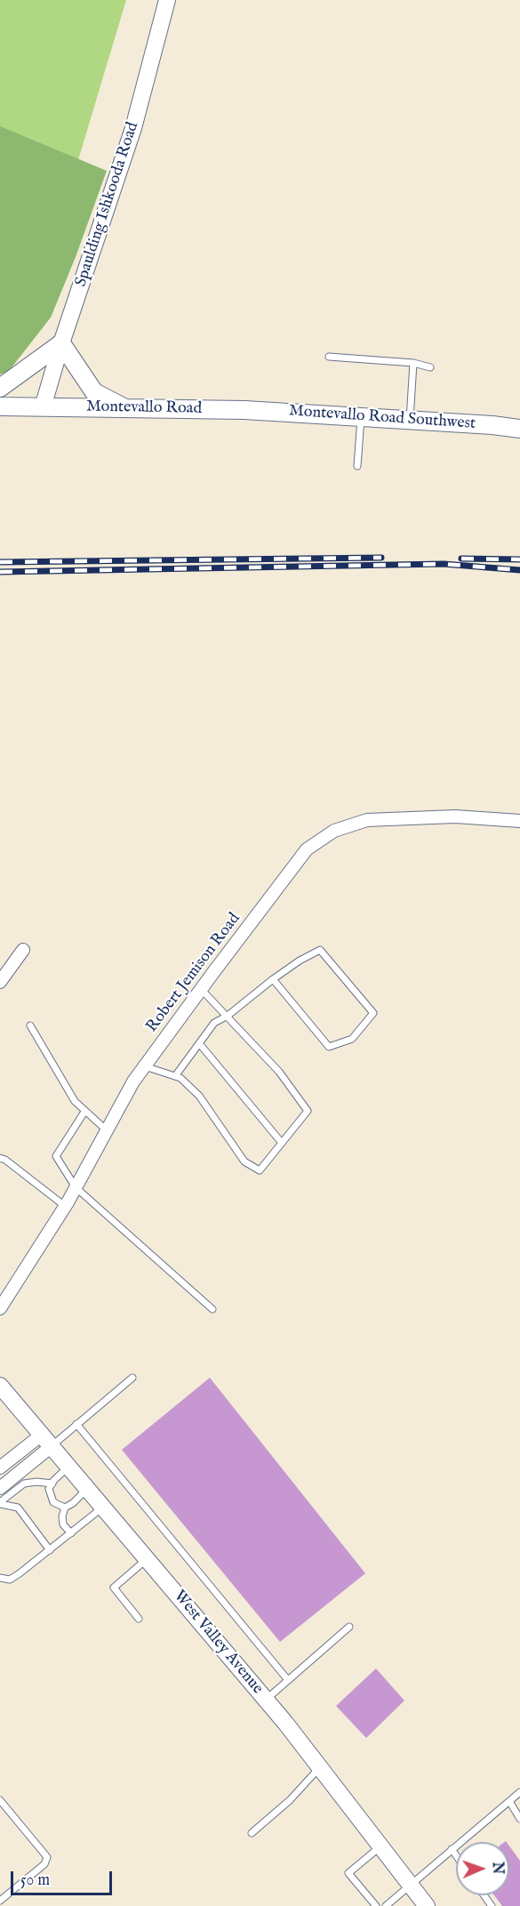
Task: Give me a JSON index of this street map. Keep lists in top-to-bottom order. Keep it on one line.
{"streets":{"main road":["Montevallo Road","Montevallo Road Southwest"],"street":["Spaulding Ishkooda Road","Robert Jemison Road","West Valley Avenue"]},"crossings":[["Spaulding Ishkooda Road","Montevallo Road"],["Montevallo Road","Montevallo Road Southwest"]],"scale_bar":"50 m","north":"right"}
